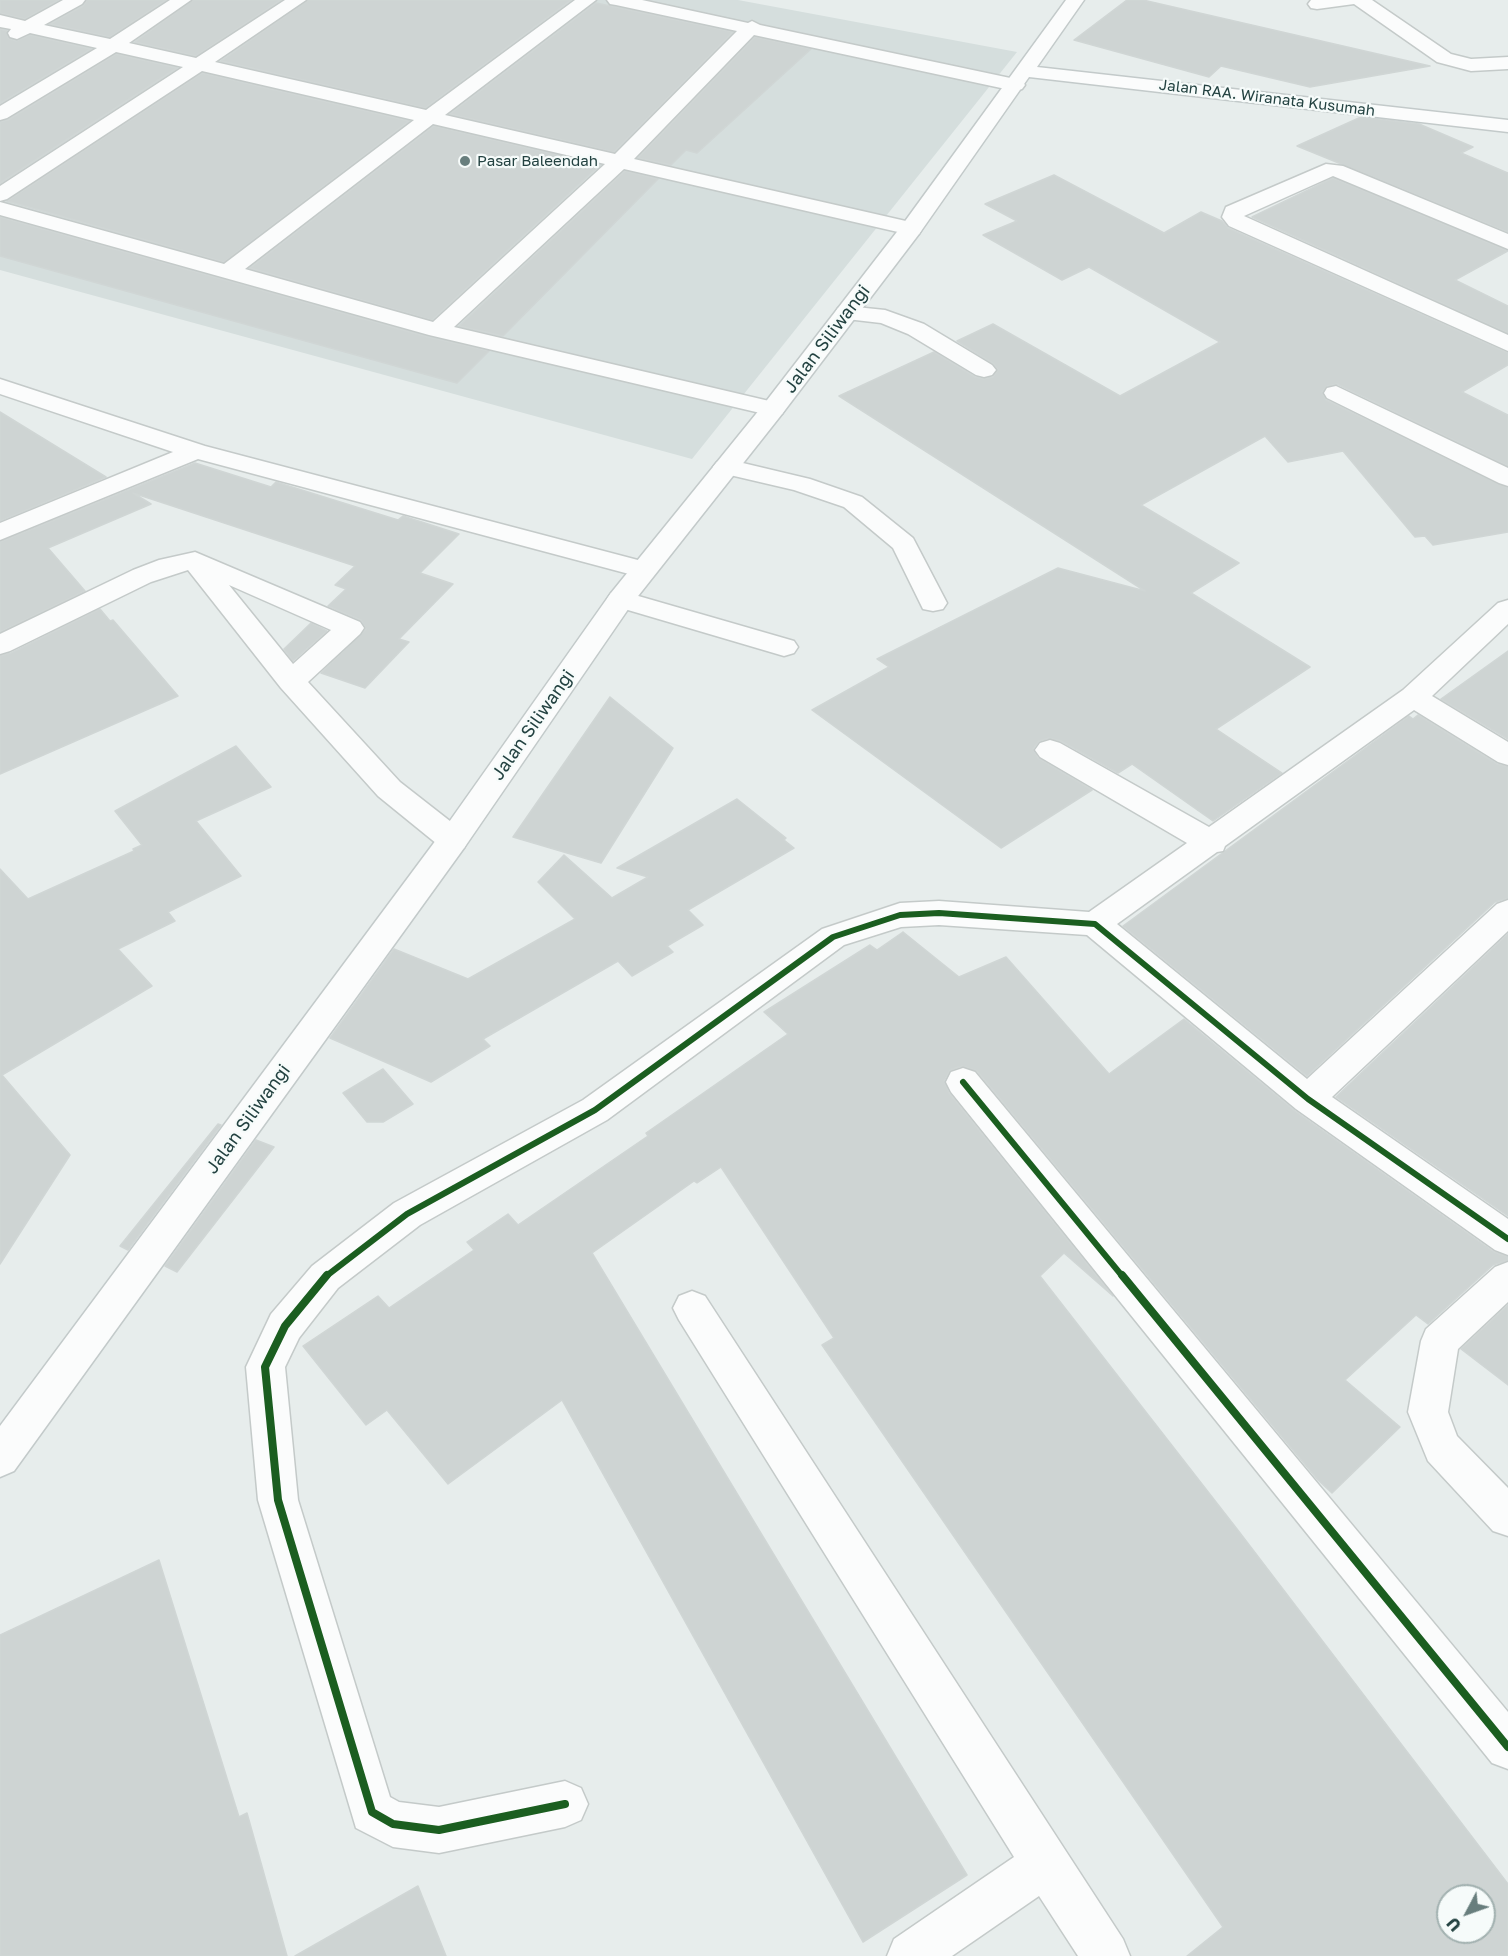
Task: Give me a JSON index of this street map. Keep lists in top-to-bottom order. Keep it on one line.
{"streets":{"street":["Jalan RAA. Wiranata Kusumah","Jalan Siliwangi"]},"crossings":[["Jalan RAA. Wiranata Kusumah","Jalan Siliwangi"]],"places":["Pasar Baleendah"],"north":"bottom left"}
